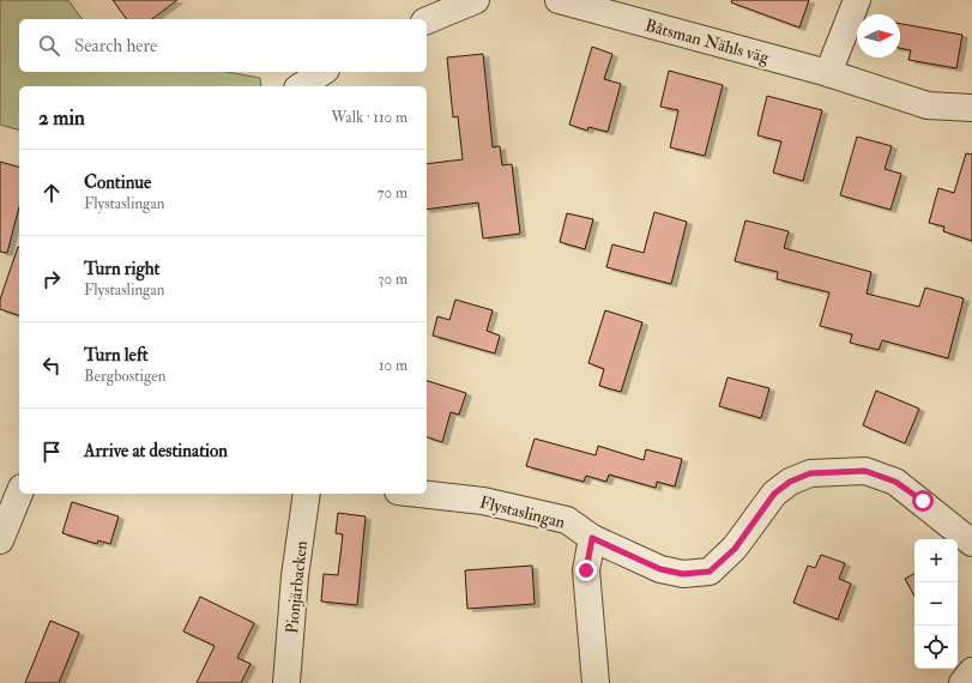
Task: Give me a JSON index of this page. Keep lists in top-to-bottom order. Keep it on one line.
{"streets":{"street":["Båtsman Nähls väg","Flystaslingan","Pionjärbacken"]},"north":"right","page":{"search":"Search here","heading":["2 min","Walk · 110 m"],"list":[["Continue","Flystaslingan","70 m"],["Turn right","Flystaslingan","30 m"],["Turn left","Bergbostigen","10 m"],"Arrive at destination"],"map_buttons":["+","−"]}}
